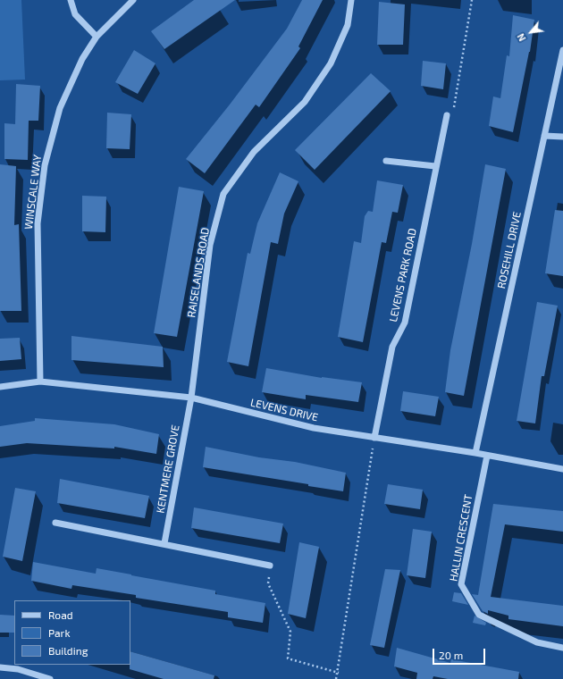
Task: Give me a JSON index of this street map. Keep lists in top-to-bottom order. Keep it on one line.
{"streets":{"street":["WINSCALE WAY","ROSEHILL DRIVE","RAISELANDS ROAD","LEVENS PARK ROAD","LEVENS DRIVE","KENTMERE GROVE","HALLIN CRESCENT"]},"crossings":[["WINSCALE WAY","LEVENS DRIVE"],["ROSEHILL DRIVE","LEVENS DRIVE"],["RAISELANDS ROAD","LEVENS DRIVE"],["RAISELANDS ROAD","KENTMERE GROVE"],["LEVENS PARK ROAD","LEVENS DRIVE"],["LEVENS DRIVE","KENTMERE GROVE"],["LEVENS DRIVE","HALLIN CRESCENT"]],"legend":["Road","Park","Building"],"scale_bar":"20 m","north":"bottom left"}
